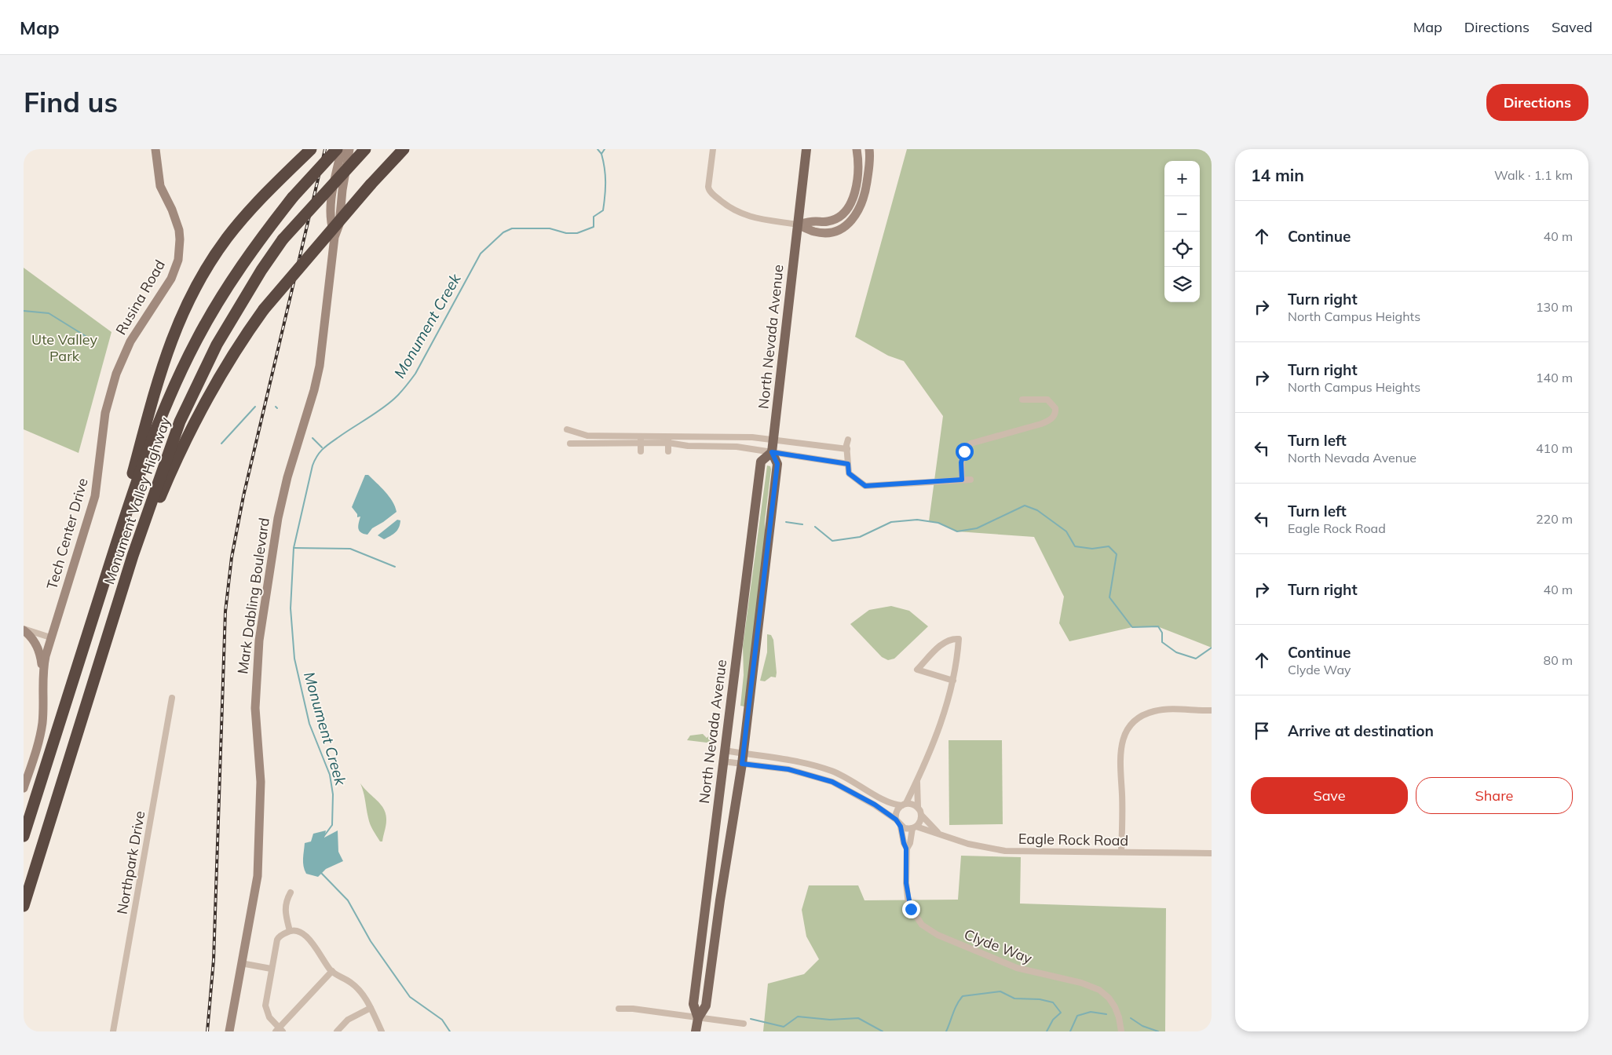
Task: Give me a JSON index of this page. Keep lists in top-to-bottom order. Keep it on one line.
{"streets":{"highway":["Monument Valley Highway"],"main road":["North Nevada Avenue"],"street":["Rusina Road","Tech Center Drive","Mark Dabling Boulevard","Eagle Rock Road","Northpark Drive","Clyde Way"]},"crossings":[["Rusina Road","Tech Center Drive"]],"water":["Monument Creek"],"parks":["Ute Valley Park"],"page":{"header":"Map","nav":["Map","Directions","Saved"],"buttons":["Directions",["Save","Share"]],"title":"Find us","heading":["14 min","Walk · 1.1 km"],"map_buttons":["+","−"],"list":[["Continue","40 m"],["Turn right","North Campus Heights","130 m"],["Turn right","North Campus Heights","140 m"],["Turn left","North Nevada Avenue","410 m"],["Turn left","Eagle Rock Road","220 m"],["Turn right","40 m"],["Continue","Clyde Way","80 m"],"Arrive at destination"]}}
